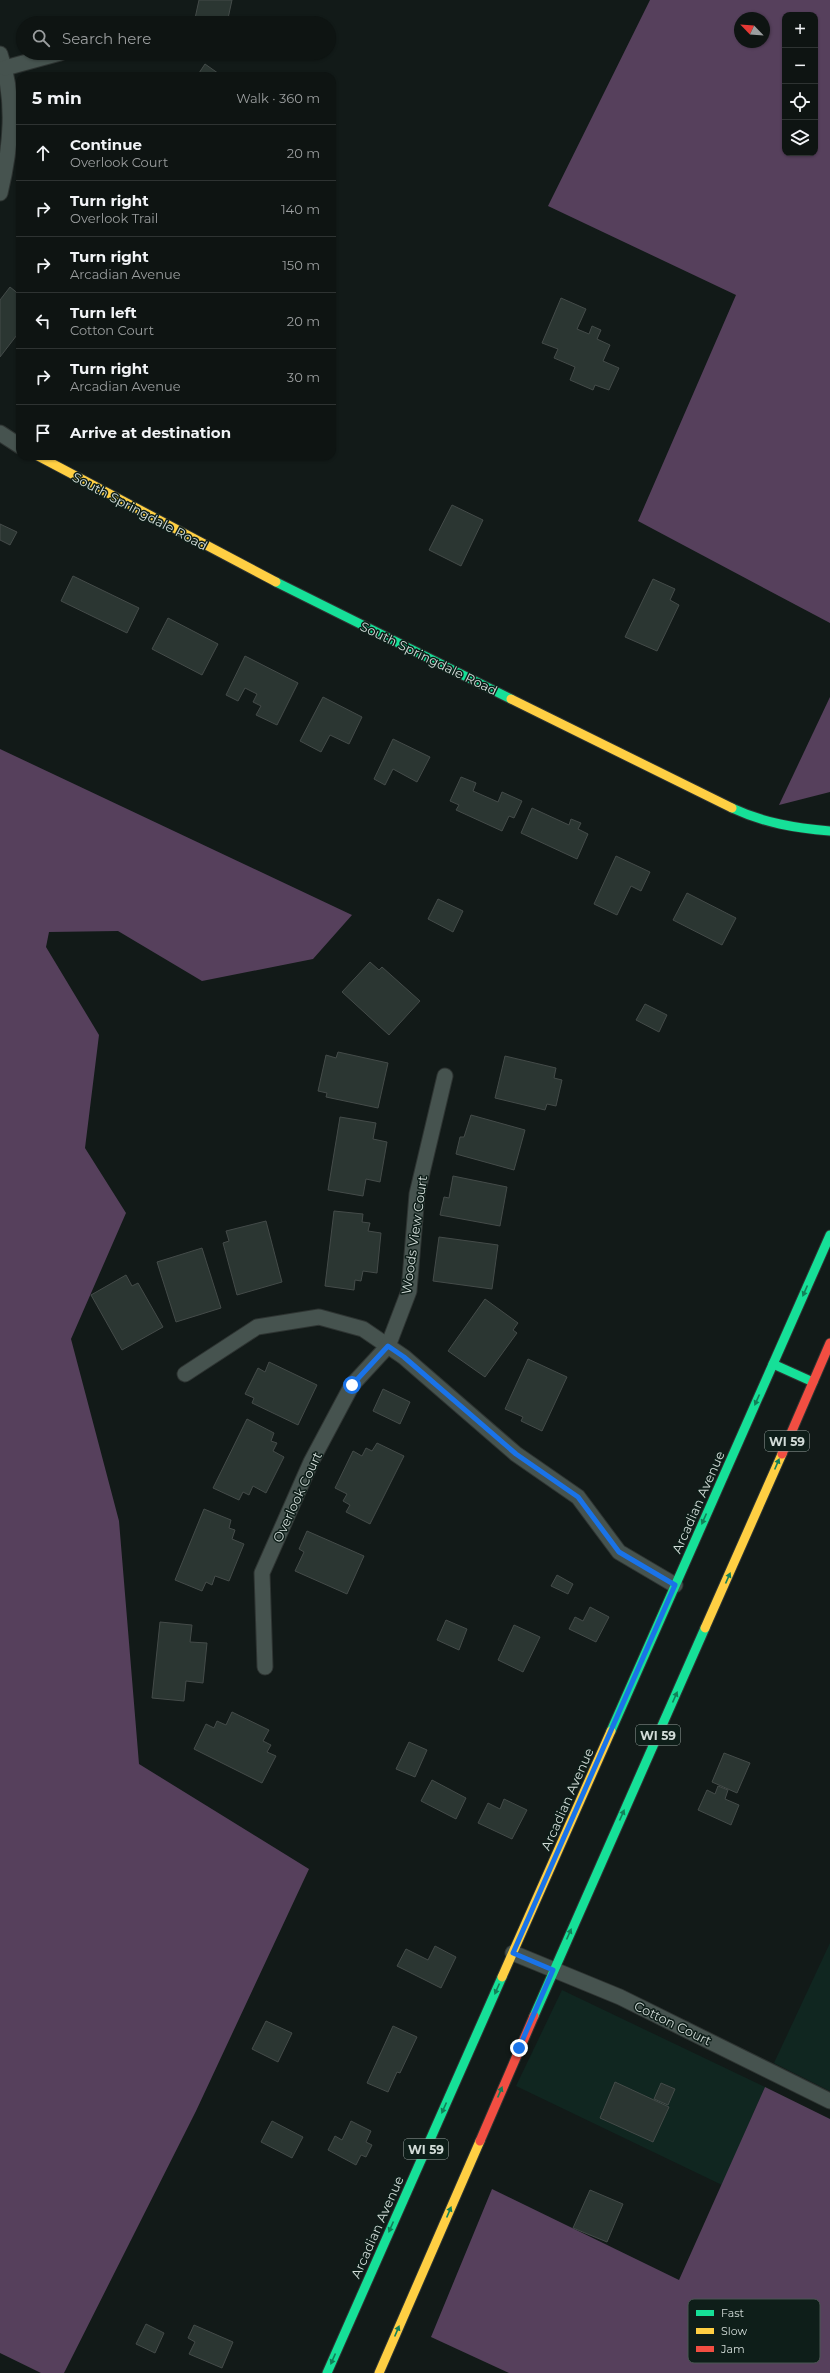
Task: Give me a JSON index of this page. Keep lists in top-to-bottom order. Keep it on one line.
{"streets":{"main road":["South Springdale Road","WI 59","Arcadian Avenue"],"street":["Woods View Court","Overlook Court","Cotton Court"]},"crossings":[["Woods View Court","Overlook Court"],["WI 59","Cotton Court"],["Arcadian Avenue","Cotton Court"]],"legend":["Fast","Slow","Jam"],"north":"top left","page":{"map_buttons":["+","−"],"search":"Search here","heading":["5 min","Walk · 360 m"],"list":[["Continue","Overlook Court","20 m"],["Turn right","Overlook Trail","140 m"],["Turn right","Arcadian Avenue","150 m"],["Turn left","Cotton Court","20 m"],["Turn right","Arcadian Avenue","30 m"],"Arrive at destination"]}}
